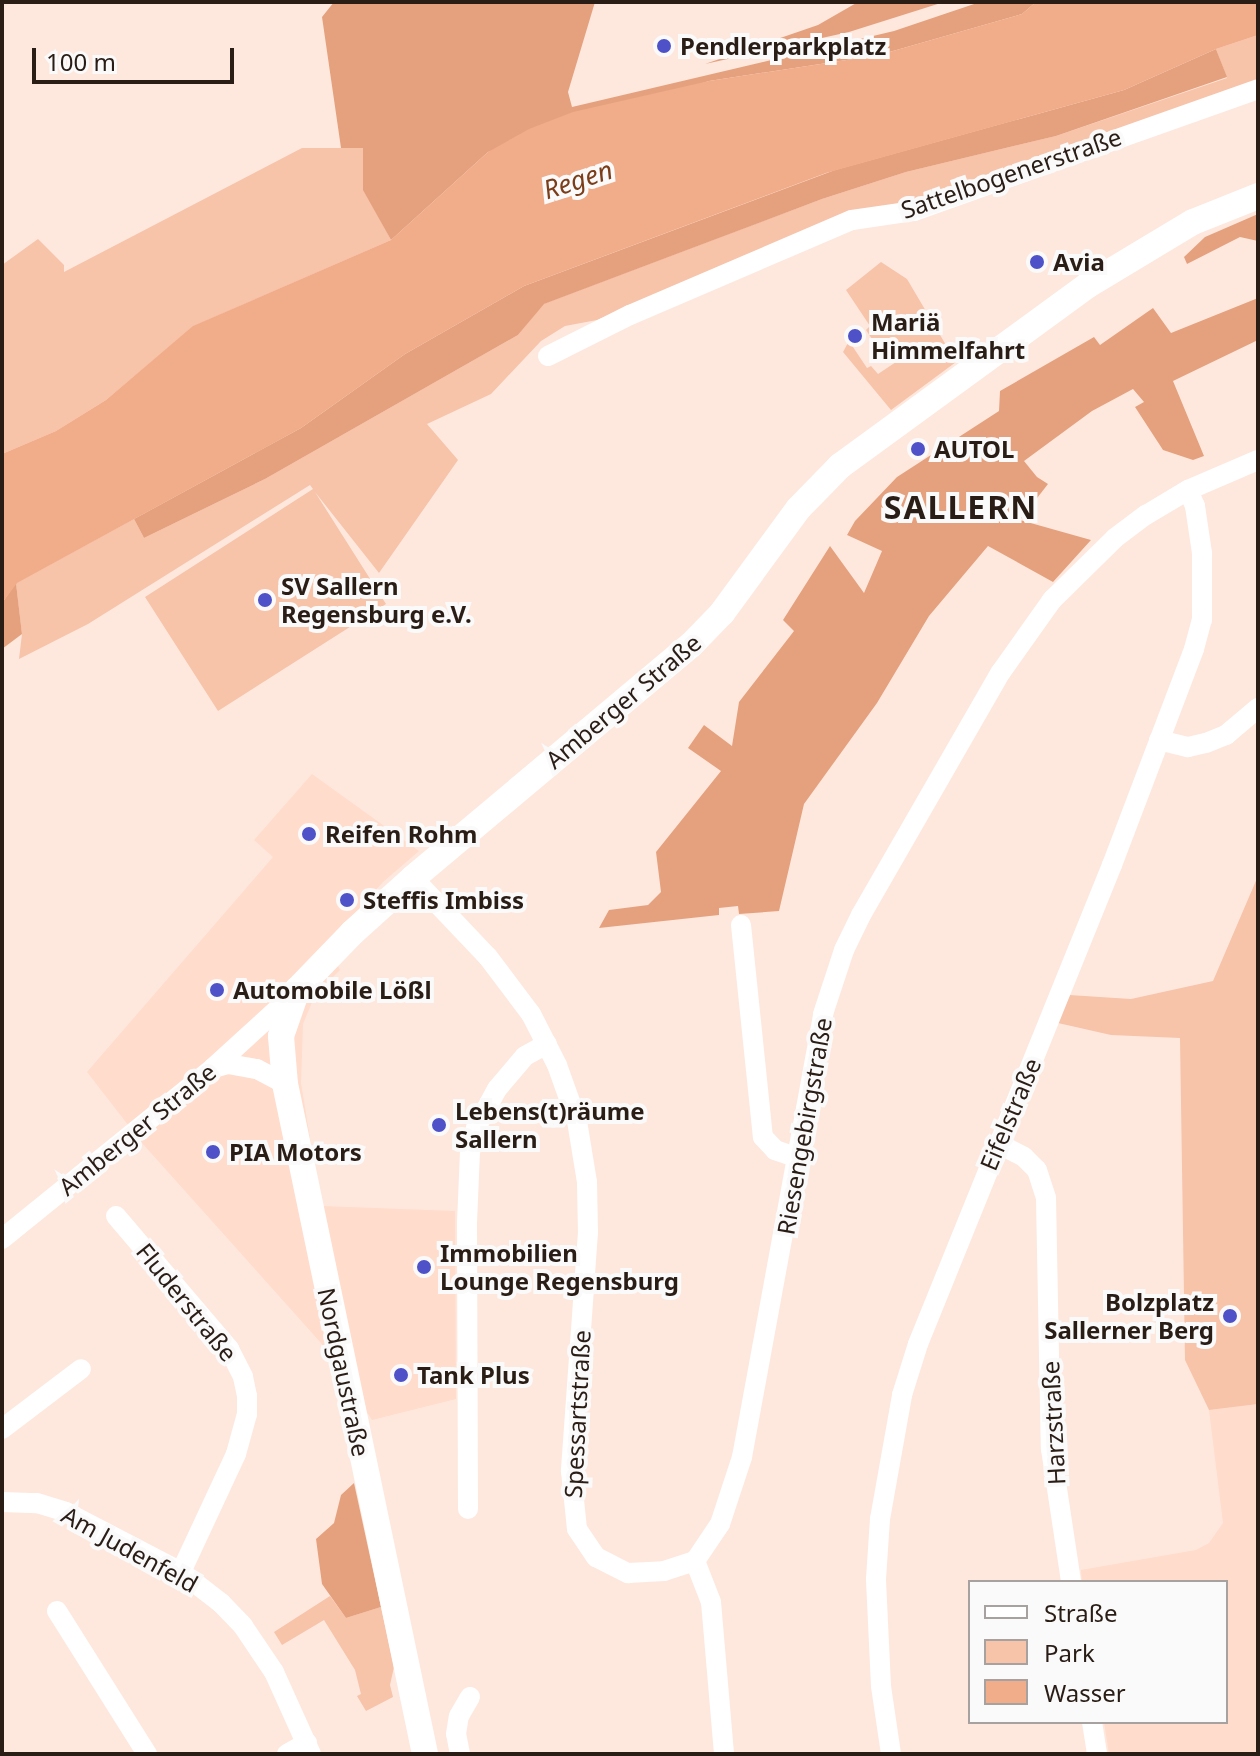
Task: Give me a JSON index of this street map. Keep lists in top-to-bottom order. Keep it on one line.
{"streets":{"main road":["Amberger Straße","Nordgaustraße"],"street":["Sattelbogenerstraße","Eifelstraße","Riesengebirgstraße","Fluderstraße","Spessartstraße","Harzstraße","Am Judenfeld"]},"crossings":[["Amberger Straße","Nordgaustraße"],["Amberger Straße","Spessartstraße"],["Eifelstraße","Riesengebirgstraße"],["Eifelstraße","Harzstraße"],["Riesengebirgstraße","Spessartstraße"],["Fluderstraße","Am Judenfeld"]],"districts":["SALLERN"],"water":["Regen"],"places":["Pendlerparkplatz","Avia","Mariä Himmelfahrt","AUTOL","SV Sallern Regensburg e.V.","Reifen Rohm","Steffis Imbiss","Automobile Lößl","Lebens(t)räume Sallern","PIA Motors","Immobilien Lounge Regensburg","Bolzplatz Sallerner Berg","Tank Plus"],"legend":["Straße","Park","Wasser"],"scale_bar":"100 m"}
